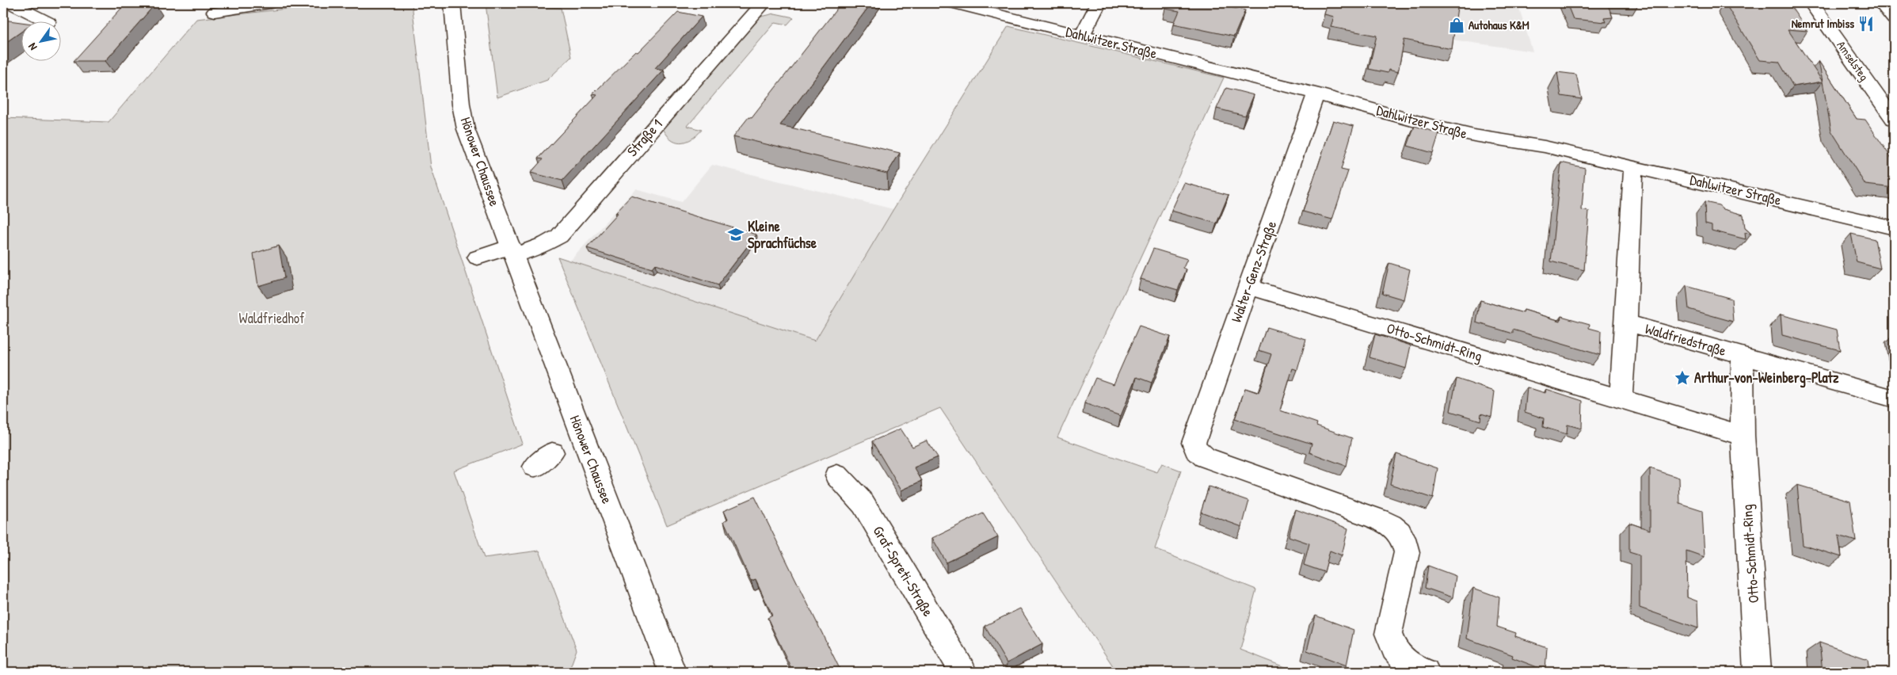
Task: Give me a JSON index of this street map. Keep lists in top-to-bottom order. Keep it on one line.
{"streets":{"street":["Dahlwitzer Straße","Amselsteg","Straße 1","Hönower Chaussee","Walter-Genz-Straße","Waldfriedstraße","Otto-Schmidt-Ring","Graf-Spreti-Straße"]},"crossings":[["Dahlwitzer Straße","Walter-Genz-Straße"],["Dahlwitzer Straße","Waldfriedstraße"],["Straße 1","Hönower Chaussee"],["Walter-Genz-Straße","Otto-Schmidt-Ring"],["Waldfriedstraße","Otto-Schmidt-Ring"]],"parks":["Waldfriedhof"],"places":{"restaurant":["Nemrut Imbiss"],"shop":["Autohaus K&M"],"school or university":["Kleine Sprachfüchse"],"place":["Arthur-von-Weinberg-Platz"]},"north":"bottom left"}
